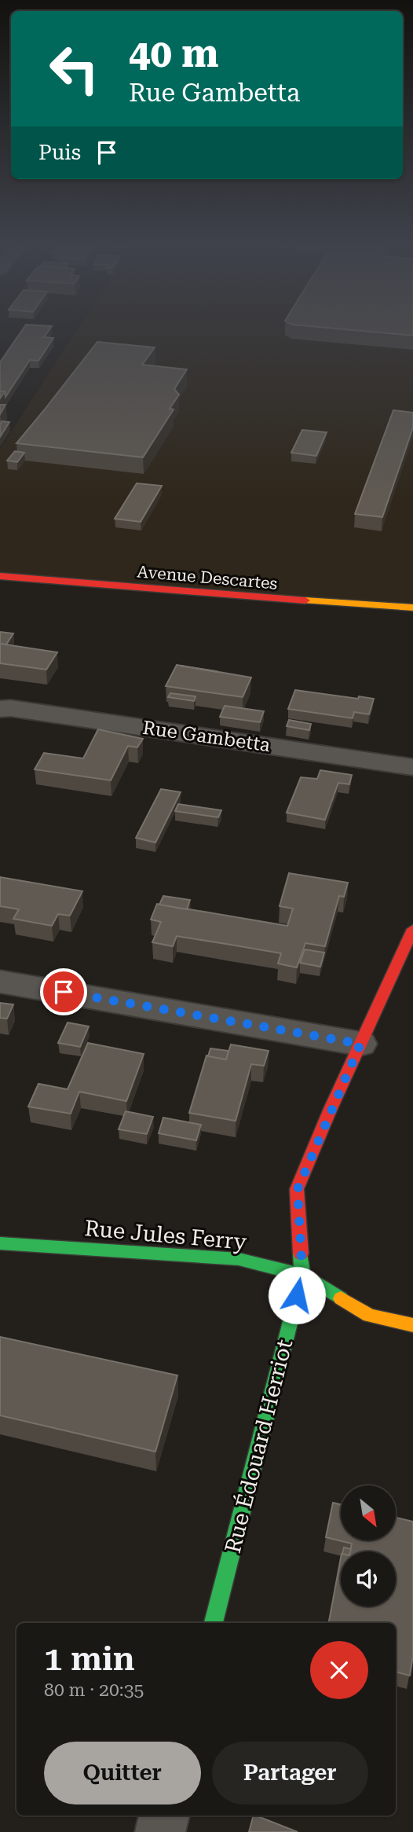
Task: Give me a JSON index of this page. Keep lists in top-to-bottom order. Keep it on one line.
{"streets":{"street":["Avenue Descartes","Rue Gambetta","Rue Jules Ferry","Rue Édouard Herriot"]},"crossings":[["Rue Jules Ferry","Rue Édouard Herriot"]],"north":"bottom right","page":{"turn":["40 m","Rue Gambetta"],"then":"Puis","heading":["1 min","80 m · 20:35"],"buttons":["Quitter","Partager"]}}
